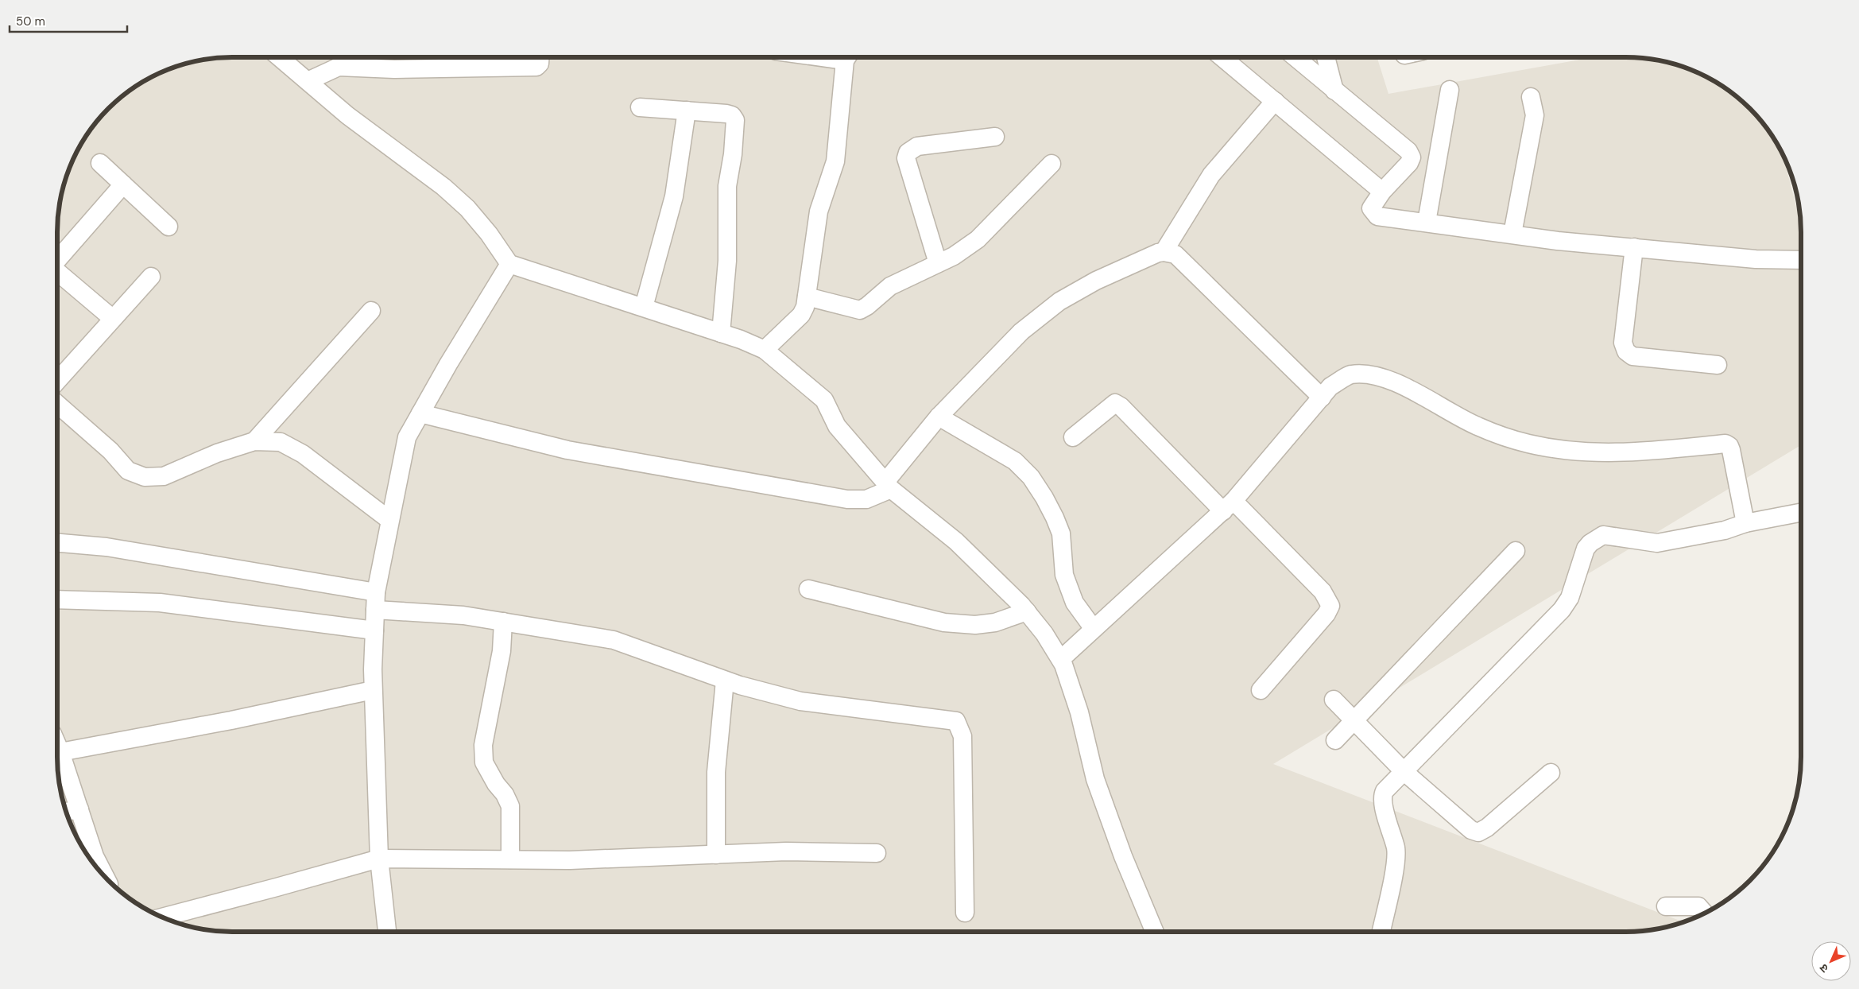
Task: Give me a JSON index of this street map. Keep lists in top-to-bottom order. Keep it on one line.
{"scale_bar":"50 m","north":"bottom left"}
